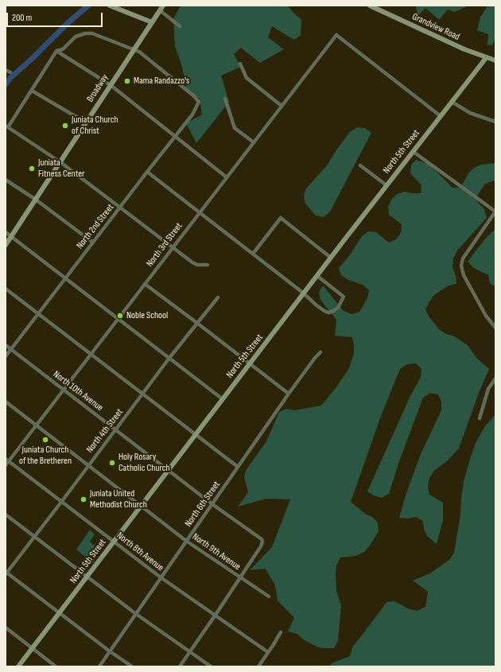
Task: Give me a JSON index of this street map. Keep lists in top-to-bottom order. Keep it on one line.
{"streets":{"street":["Grandview Road","Broadway","North 5th Street","North 2nd Street","North 3rd Street","North 10th Avenue","North 4th Street","North 6th Street","North 8th Avenue","North 9th Avenue"]},"crossings":[["Grandview Road","North 5th Street"],["Broadway","North 2nd Street"],["North 5th Street","North 3rd Street"],["North 5th Street","North 10th Avenue"],["North 5th Street","North 8th Avenue"],["North 5th Street","North 9th Avenue"],["North 2nd Street","North 10th Avenue"],["North 3rd Street","North 10th Avenue"],["North 3rd Street","North 8th Avenue"],["North 3rd Street","North 9th Avenue"],["North 10th Avenue","North 4th Street"],["North 10th Avenue","North 6th Street"],["North 10th Avenue","North 9th Avenue"],["North 4th Street","North 8th Avenue"],["North 4th Street","North 9th Avenue"],["North 6th Street","North 8th Avenue"],["North 6th Street","North 9th Avenue"]],"places":["Mama Randazzo's","Juniata Church of Christ","Juniata Fitness Center","Noble School","Juniata Church of the Bretheren","Holy Rosary Catholic Church","Juniata United Methodist Church"],"scale_bar":"200 m"}
